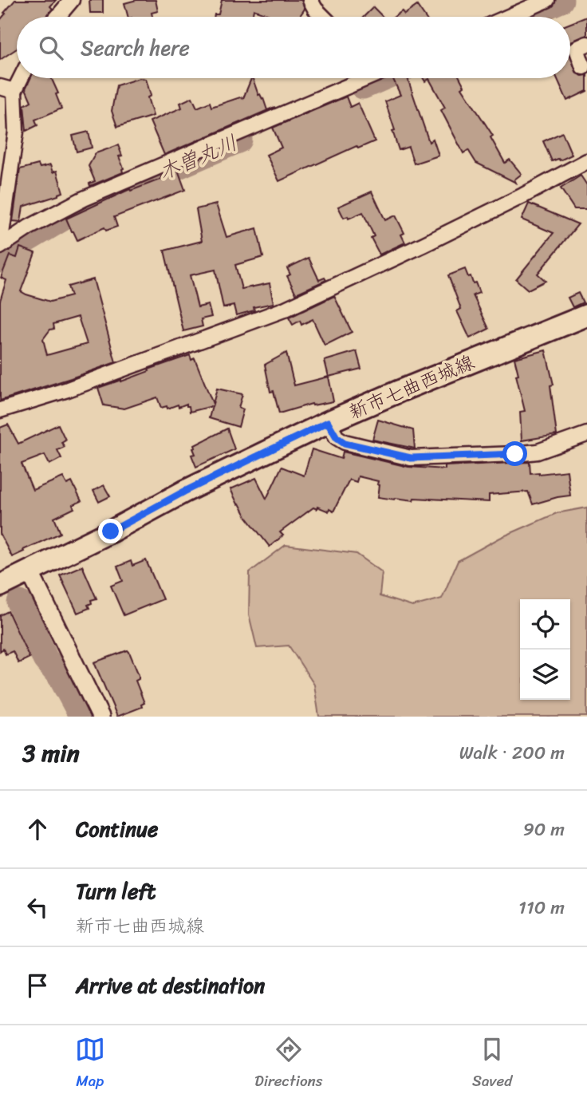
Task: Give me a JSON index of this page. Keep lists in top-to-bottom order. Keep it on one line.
{"streets":{"main road":["新市七曲西城線"]},"water":["木曽丸川"],"page":{"search":"Search here","heading":["3 min","Walk · 200 m"],"list":[["Continue","90 m"],["Turn left","新市七曲西城線","110 m"],"Arrive at destination"],"nav":["Map","Directions","Saved"]}}
